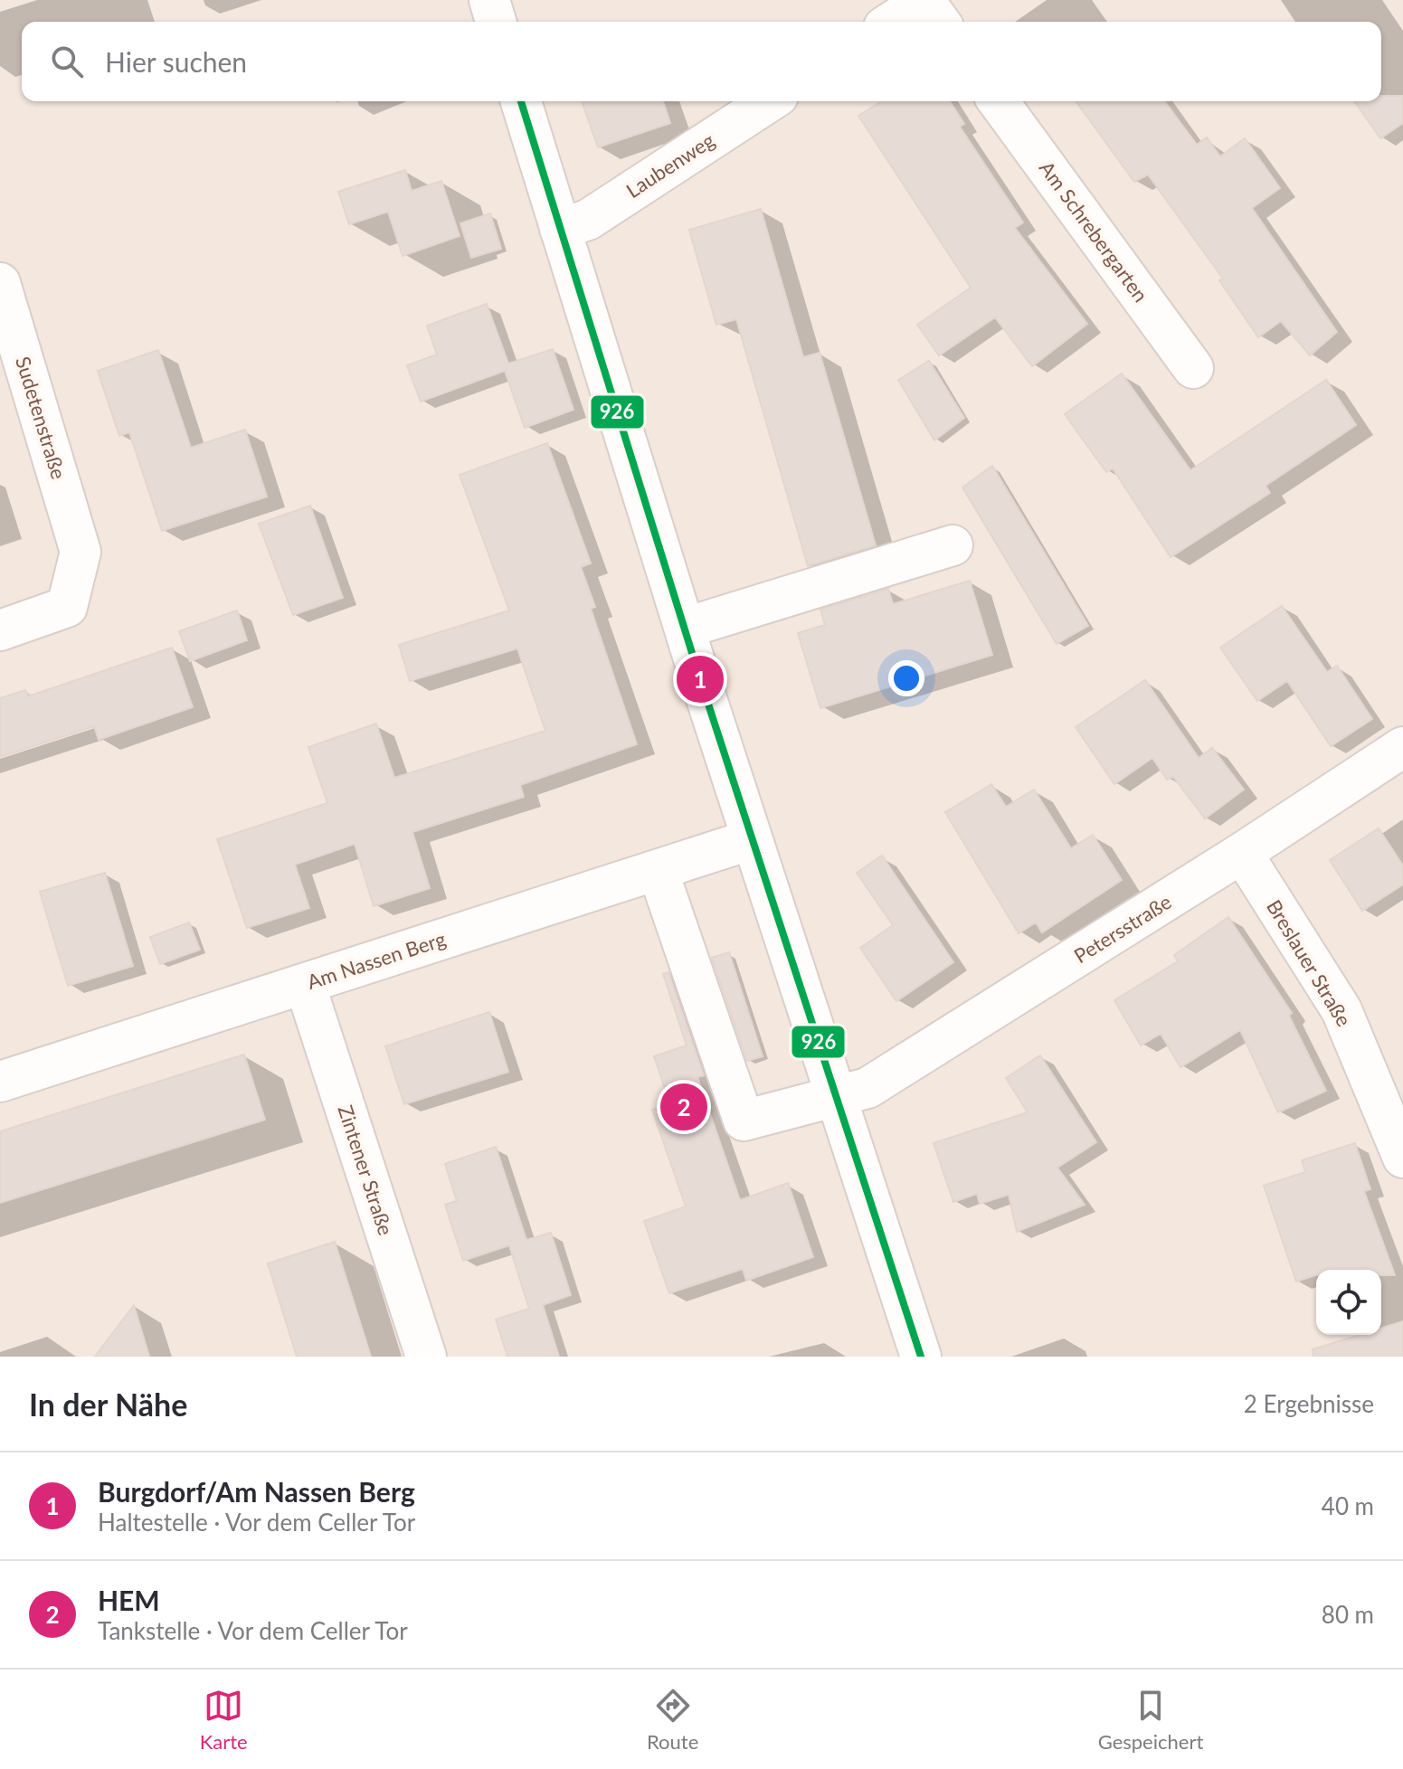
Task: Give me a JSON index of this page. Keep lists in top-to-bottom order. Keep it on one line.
{"streets":{"street":["Laubenweg","Am Schrebergarten","Sudetenstraße","Petersstraße","Am Nassen Berg","Breslauer Straße","Zintener Straße"]},"crossings":[["Petersstraße","Am Nassen Berg"],["Petersstraße","Breslauer Straße"],["Am Nassen Berg","Zintener Straße"]],"lines":["transit line 926"],"page":{"search":"Hier suchen","pins":["1","2"],"heading":["In der Nähe","2 Ergebnisse"],"list":[{"mark":"1","name":"Burgdorf/Am Nassen Berg","note":"Haltestelle · Vor dem Celler Tor","value":"40 m"},{"mark":"2","name":"HEM","note":"Tankstelle · Vor dem Celler Tor","value":"80 m"}],"nav":["Karte","Route","Gespeichert"]}}
